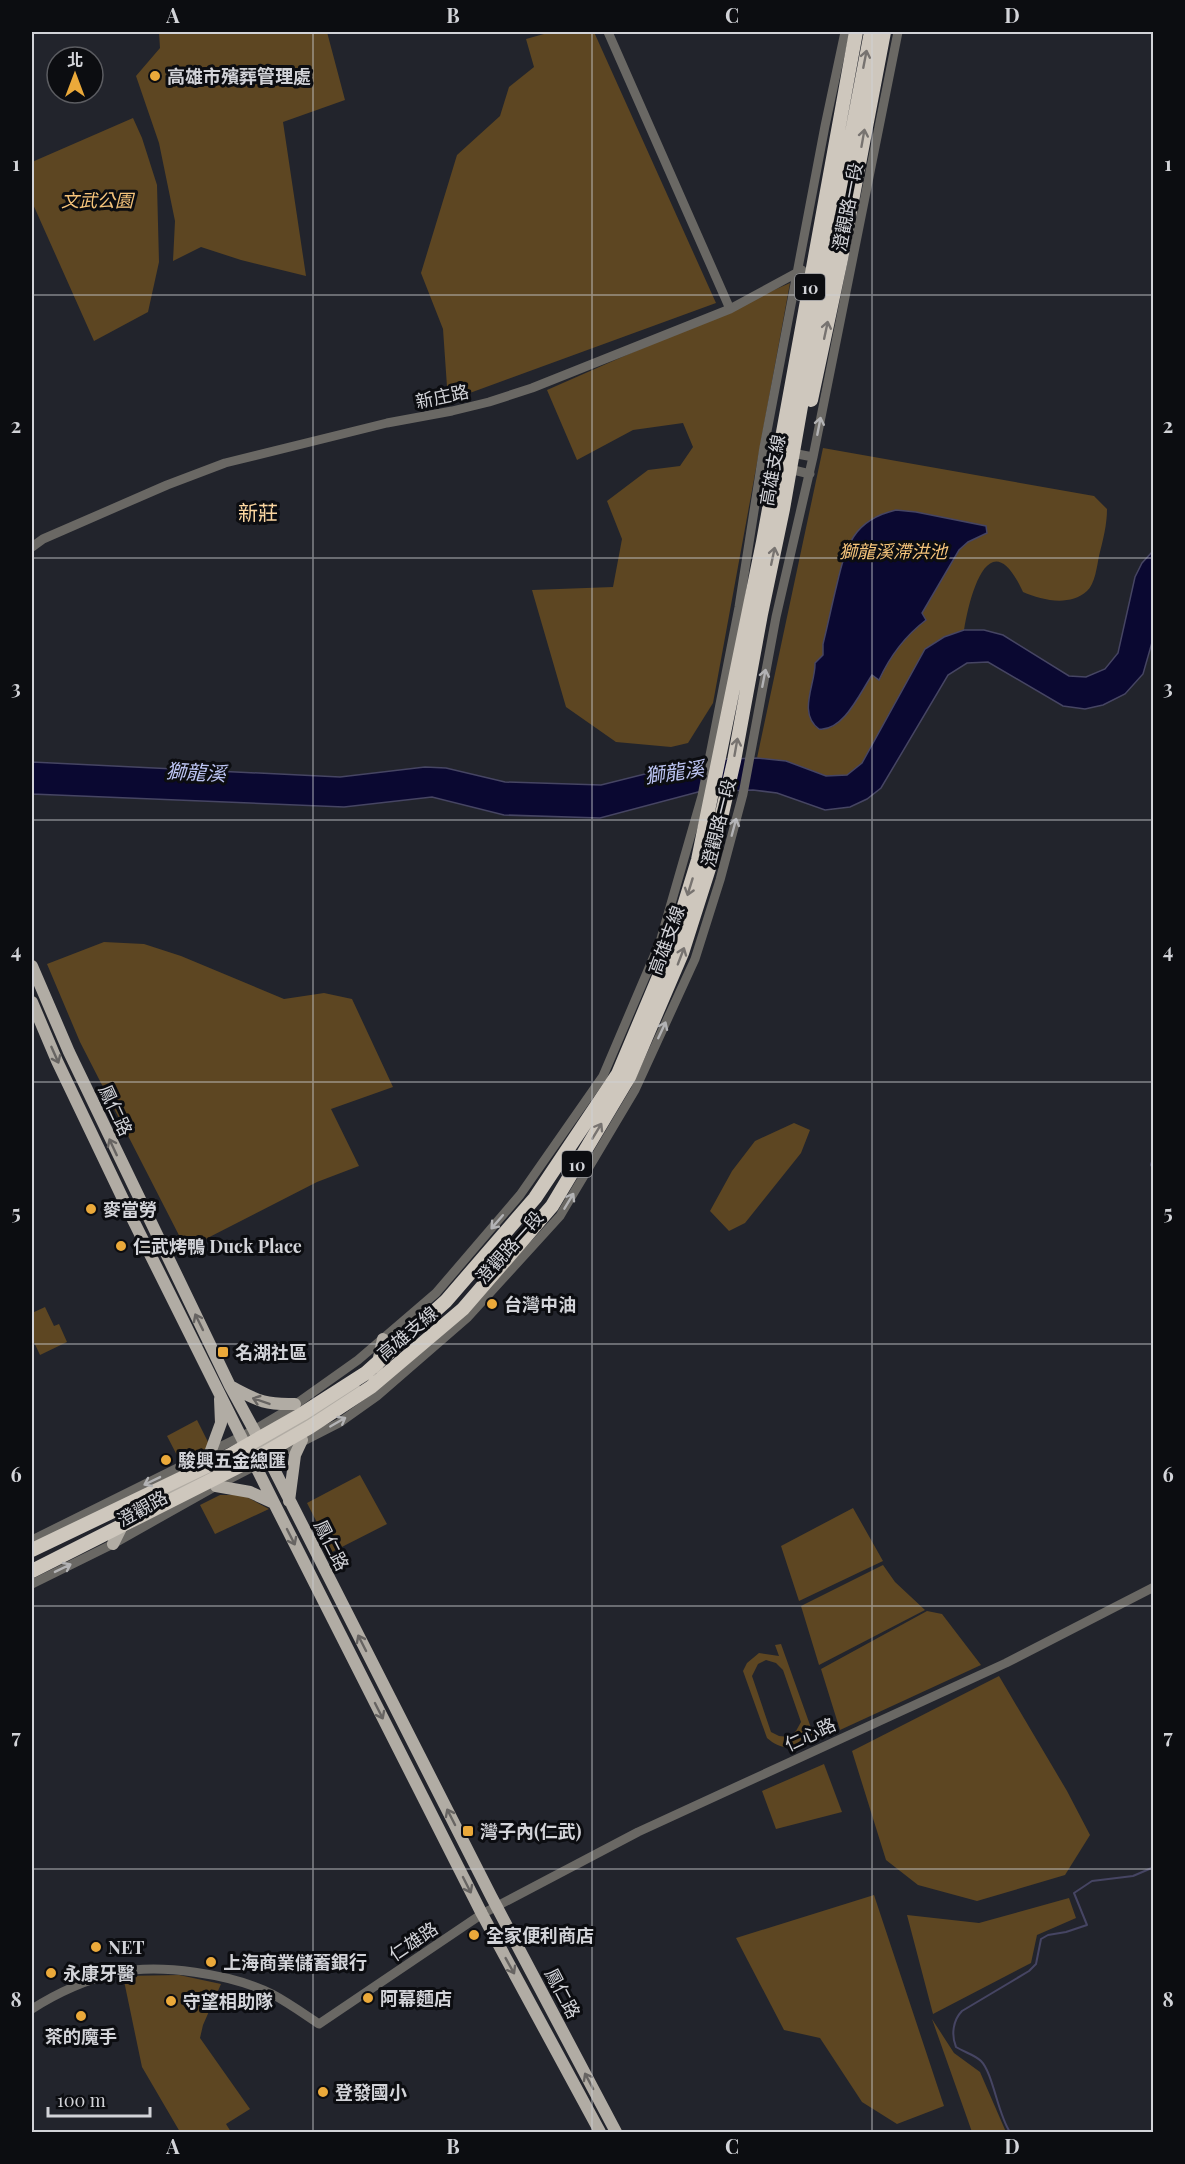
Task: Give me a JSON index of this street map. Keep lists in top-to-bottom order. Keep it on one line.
{"streets":{"highway":["10","高雄支線"],"main road":["鳳仁路"],"street":["澄觀路一段","新庄路","澄觀路","仁心路","仁雄路"]},"crossings":[["澄觀路一段","新庄路"],["澄觀路一段","鳳仁路"],["澄觀路一段","澄觀路"],["鳳仁路","澄觀路"],["鳳仁路","仁心路"],["鳳仁路","仁雄路"],["仁心路","仁雄路"]],"districts":["新莊"],"water":["獅龍溪"],"parks":["文武公園","獅龍溪滯洪池"],"places":{"other":["高雄市殯葬管理處","麥當勞","仁武烤鴨 Duck Place","台灣中油","駿興五金總匯","全家便利商店","NET","上海商業儲蓄銀行","永康牙醫","阿幕麵店","守望相助隊","茶的魔手","登發國小"],"transit":["名湖社區","灣子內(仁武)"]},"scale_bar":"100 m","north":"top","grid":{"columns":["A","B","C","D"],"rows":["1","2","3","4","5","6","7","8"]}}
